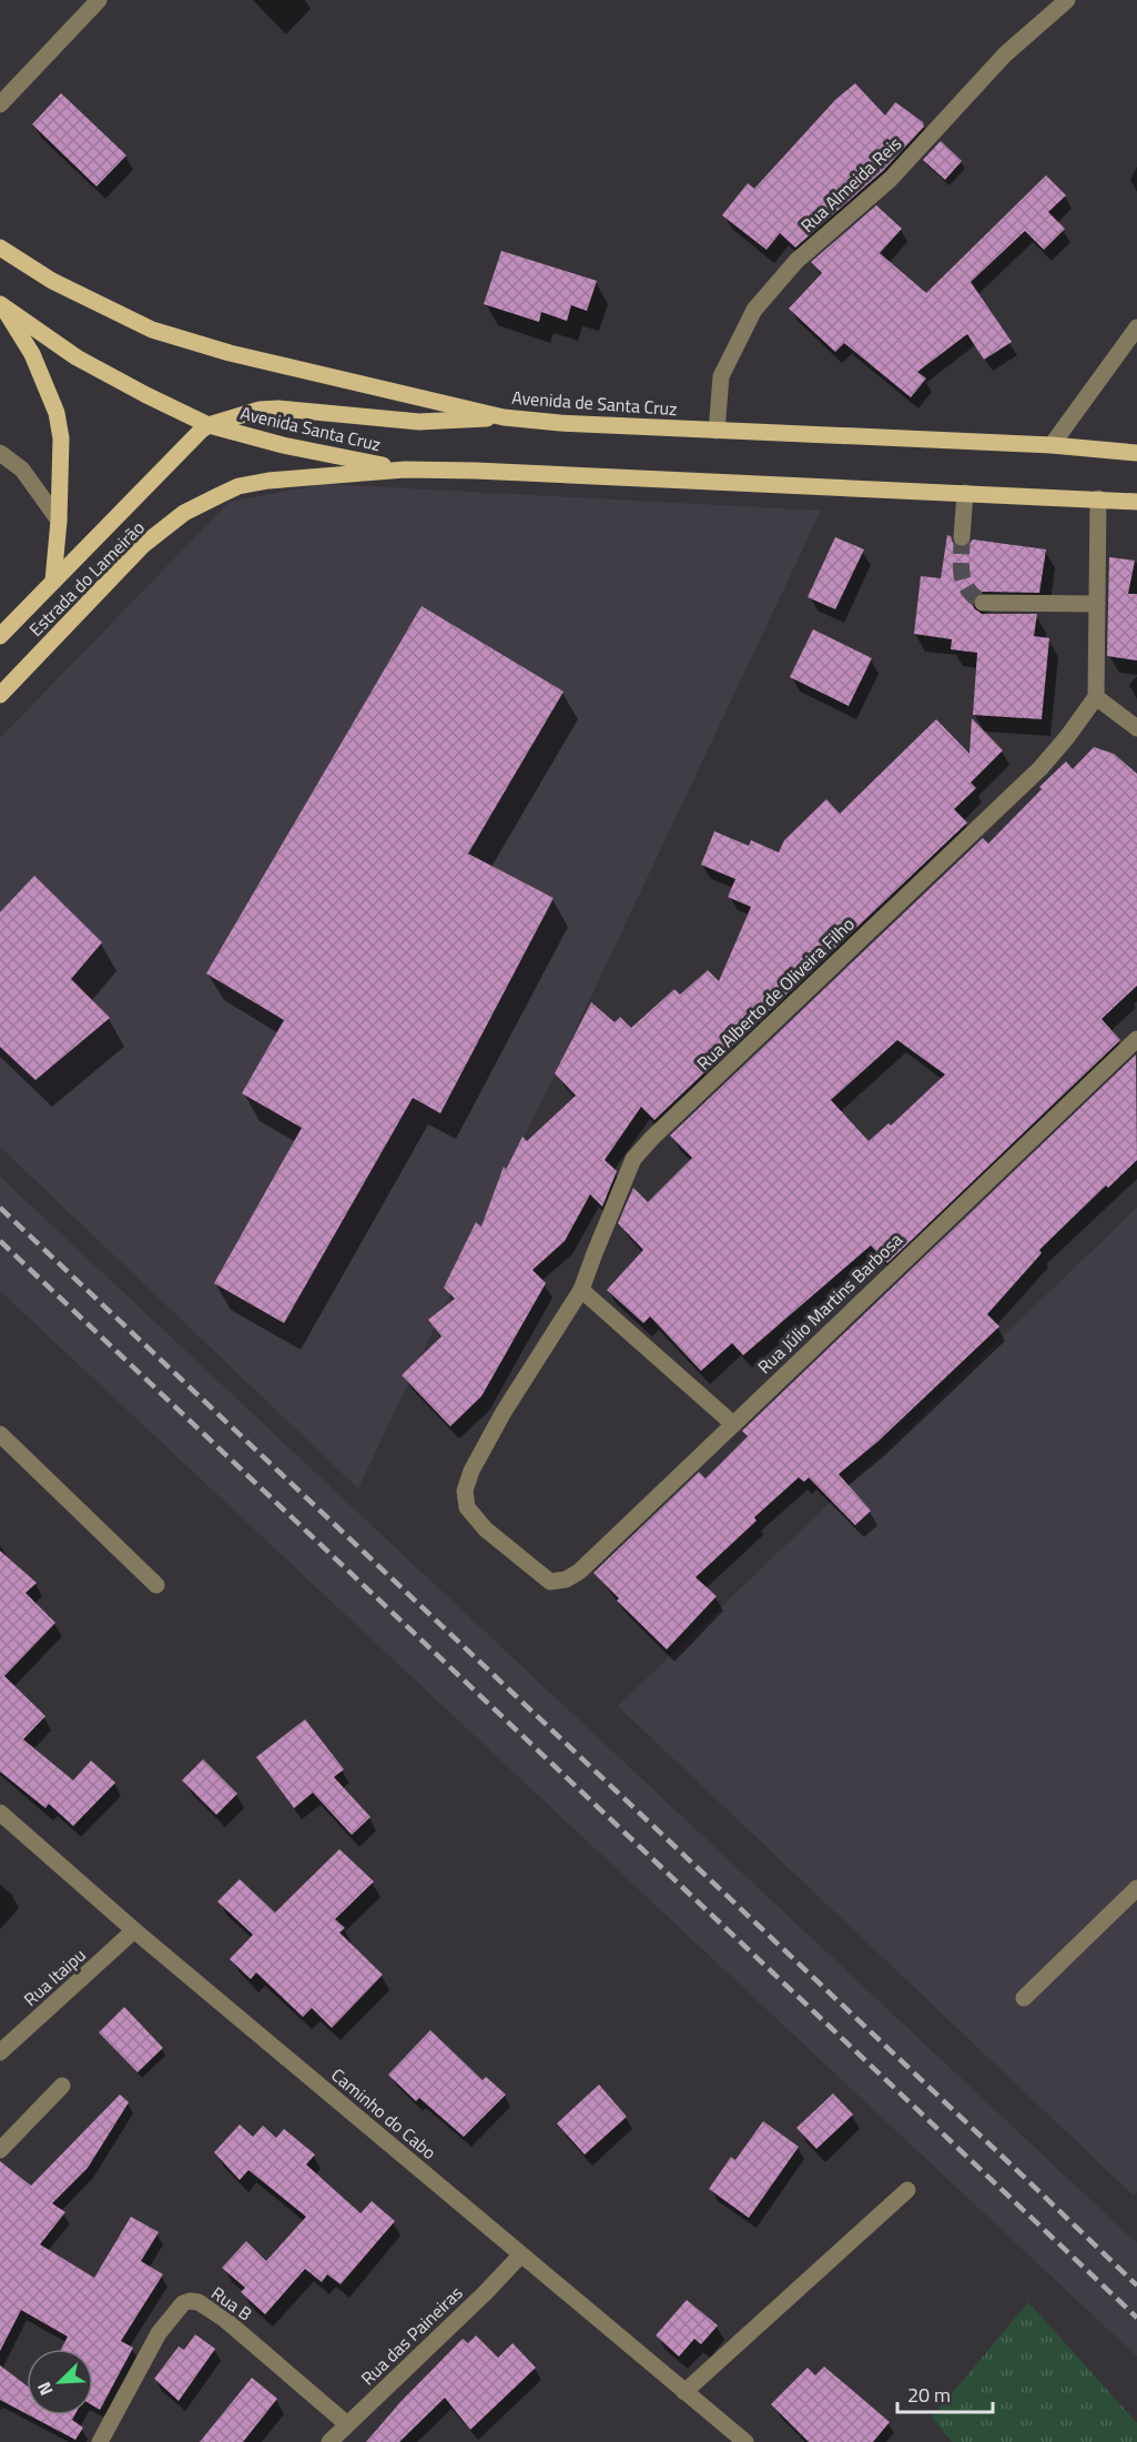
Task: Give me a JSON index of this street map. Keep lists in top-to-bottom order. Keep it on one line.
{"streets":{"main road":["Avenida de Santa Cruz","Avenida Santa Cruz","Estrada do Lameirão"],"street":["Rua Almeida Reis","Rua Alberto de Oliveira Filho","Rua Júlio Martins Barbosa","Rua Itaipu","Caminho do Cabo","Rua B","Rua das Paineiras"]},"crossings":[["Rua Almeida Reis","Avenida de Santa Cruz"],["Avenida Santa Cruz","Estrada do Lameirão"],["Rua Alberto de Oliveira Filho","Rua Júlio Martins Barbosa"],["Rua Itaipu","Caminho do Cabo"],["Caminho do Cabo","Rua das Paineiras"],["Rua B","Rua das Paineiras"]],"scale_bar":"20 m","north":"bottom left"}
